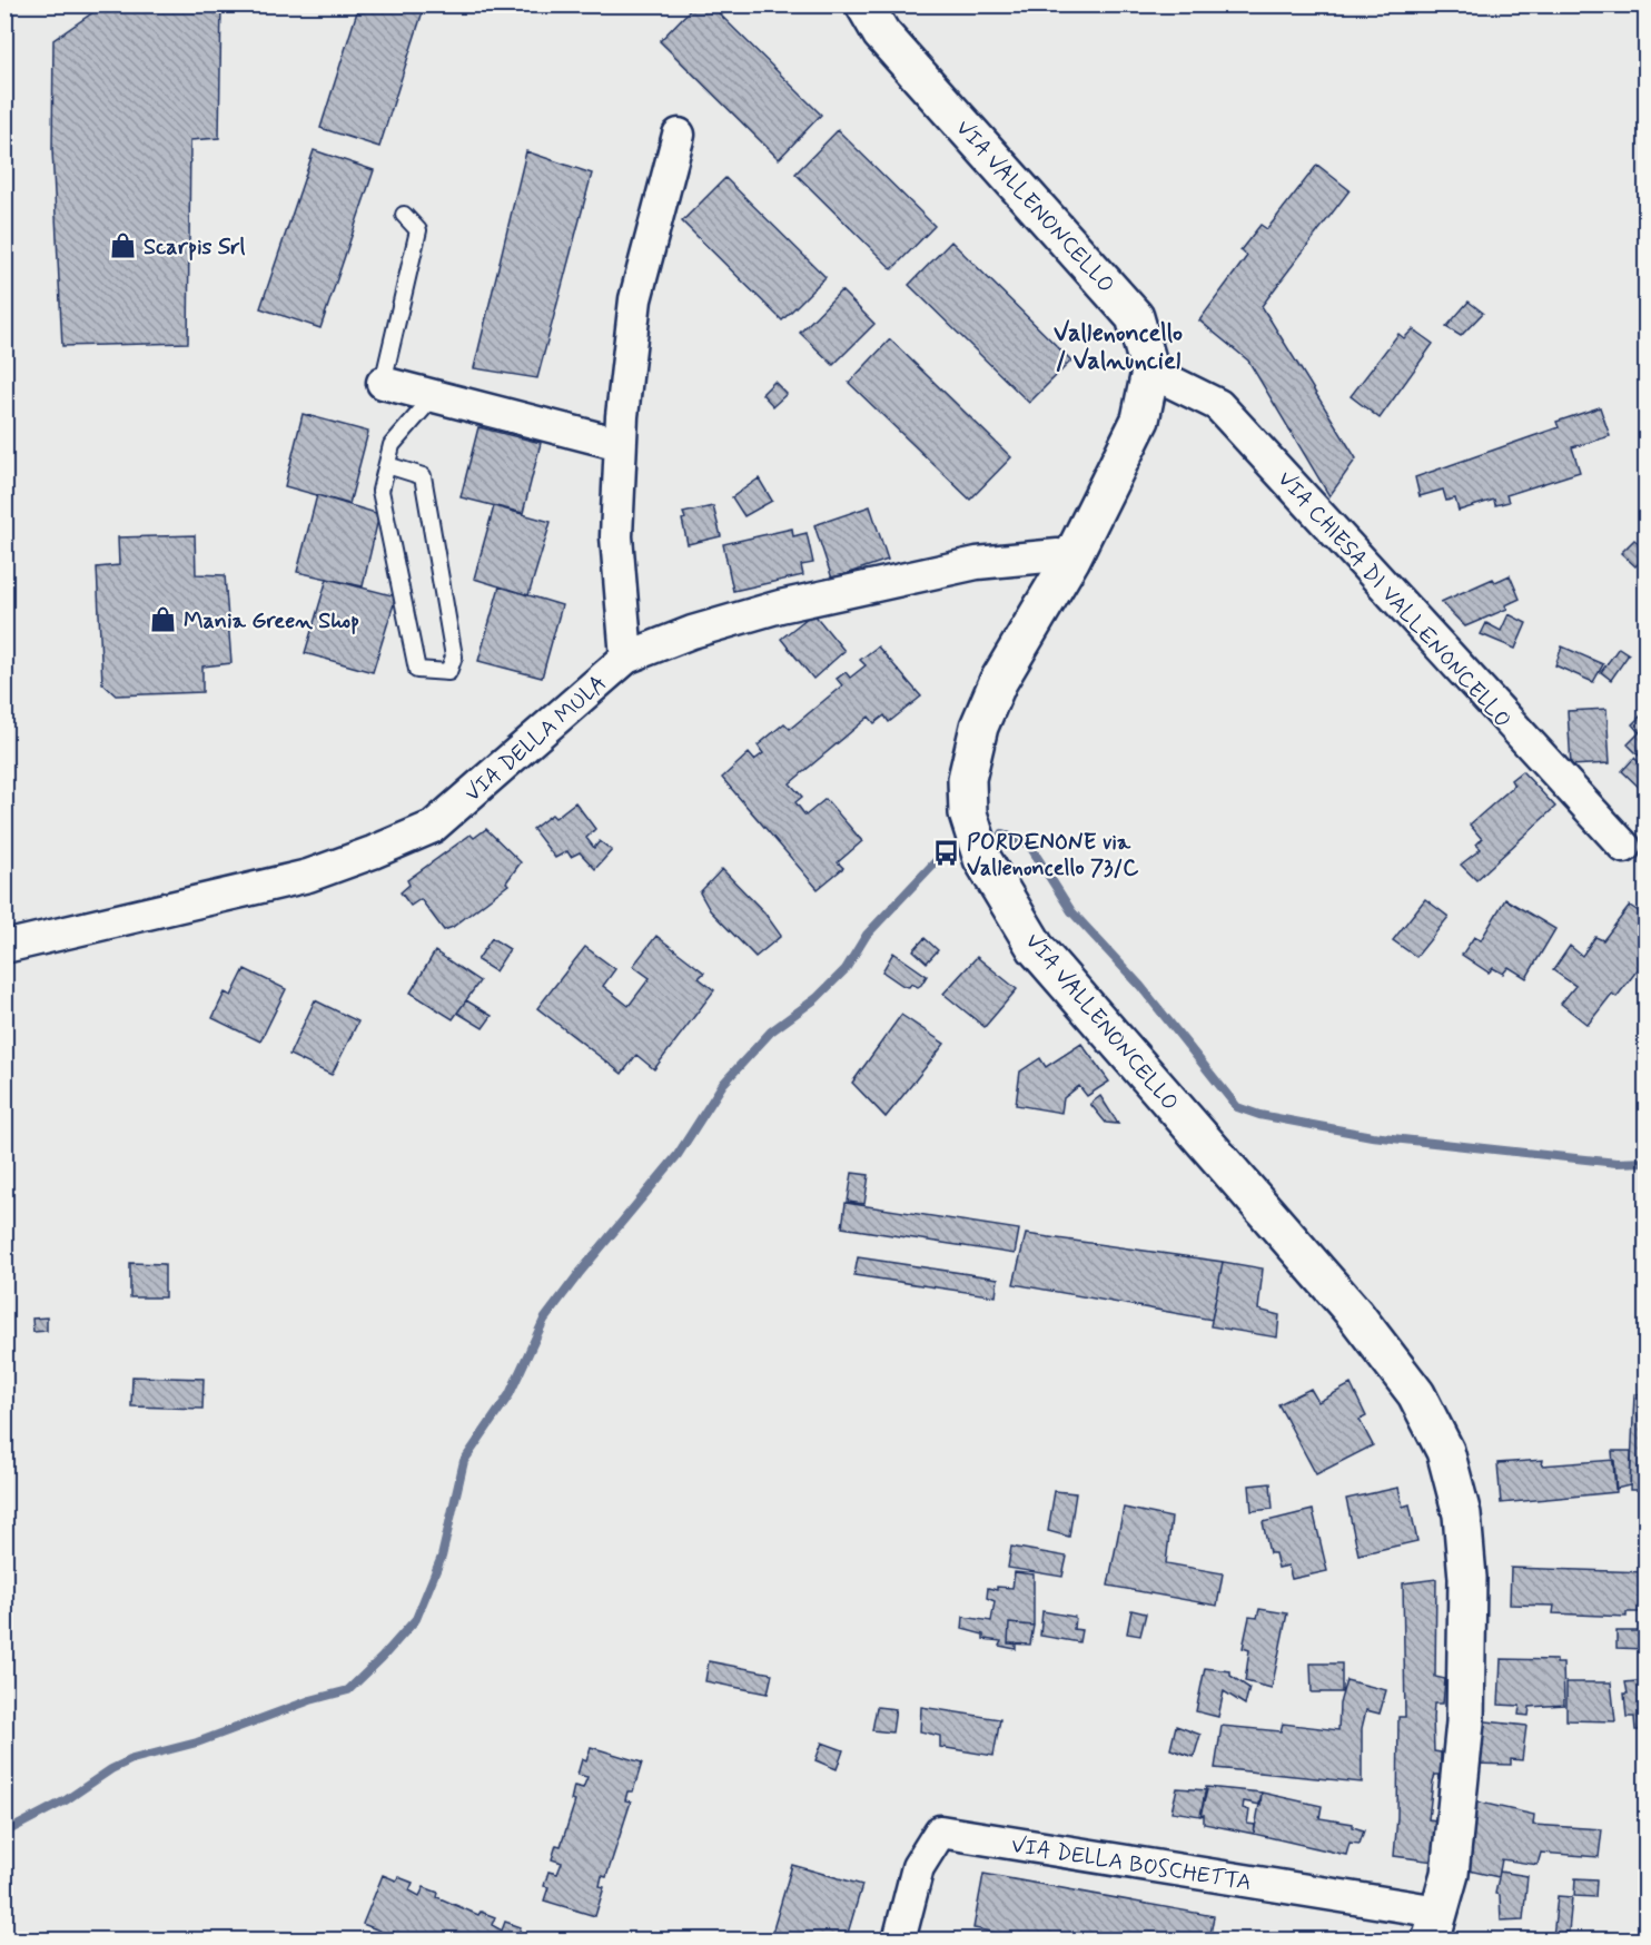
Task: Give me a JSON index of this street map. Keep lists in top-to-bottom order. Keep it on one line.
{"streets":{"street":["VIA VALLENONCELLO","VIA CHIESA DI VALLENONCELLO","VIA DELLA MULA","VIA DELLA BOSCHETTA"]},"crossings":[["VIA VALLENONCELLO","VIA CHIESA DI VALLENONCELLO"],["VIA VALLENONCELLO","VIA DELLA MULA"],["VIA VALLENONCELLO","VIA DELLA BOSCHETTA"]],"districts":["Vallenoncello / Valnunciel"],"places":{"shop":["Scarpis Srl","Mania Green Shop"],"bus stop":["PORDENONE via Vallenoncello 73/C"]}}
